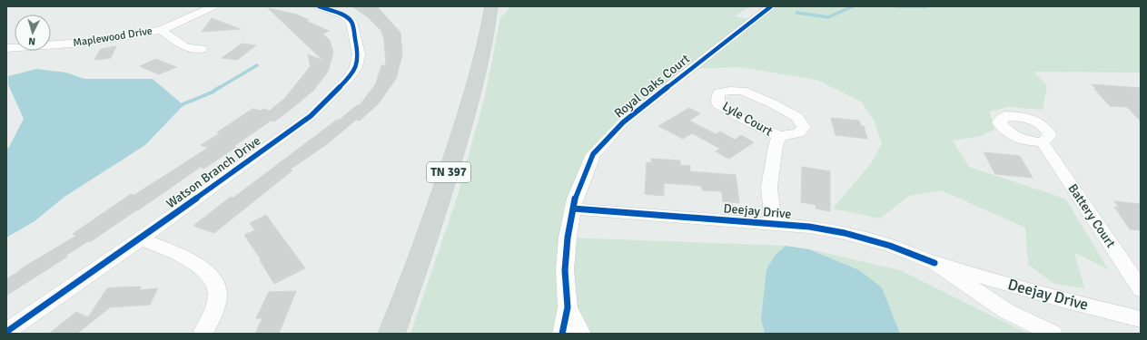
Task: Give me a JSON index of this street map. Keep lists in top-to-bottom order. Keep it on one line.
{"streets":{"main road":["TN 397"],"street":["Maplewood Drive","Royal Oaks Court","Lyle Court","Watson Branch Drive","Deejay Drive","Battery Court"]},"crossings":[["Royal Oaks Court","Deejay Drive"],["Lyle Court","Deejay Drive"]],"north":"bottom"}
